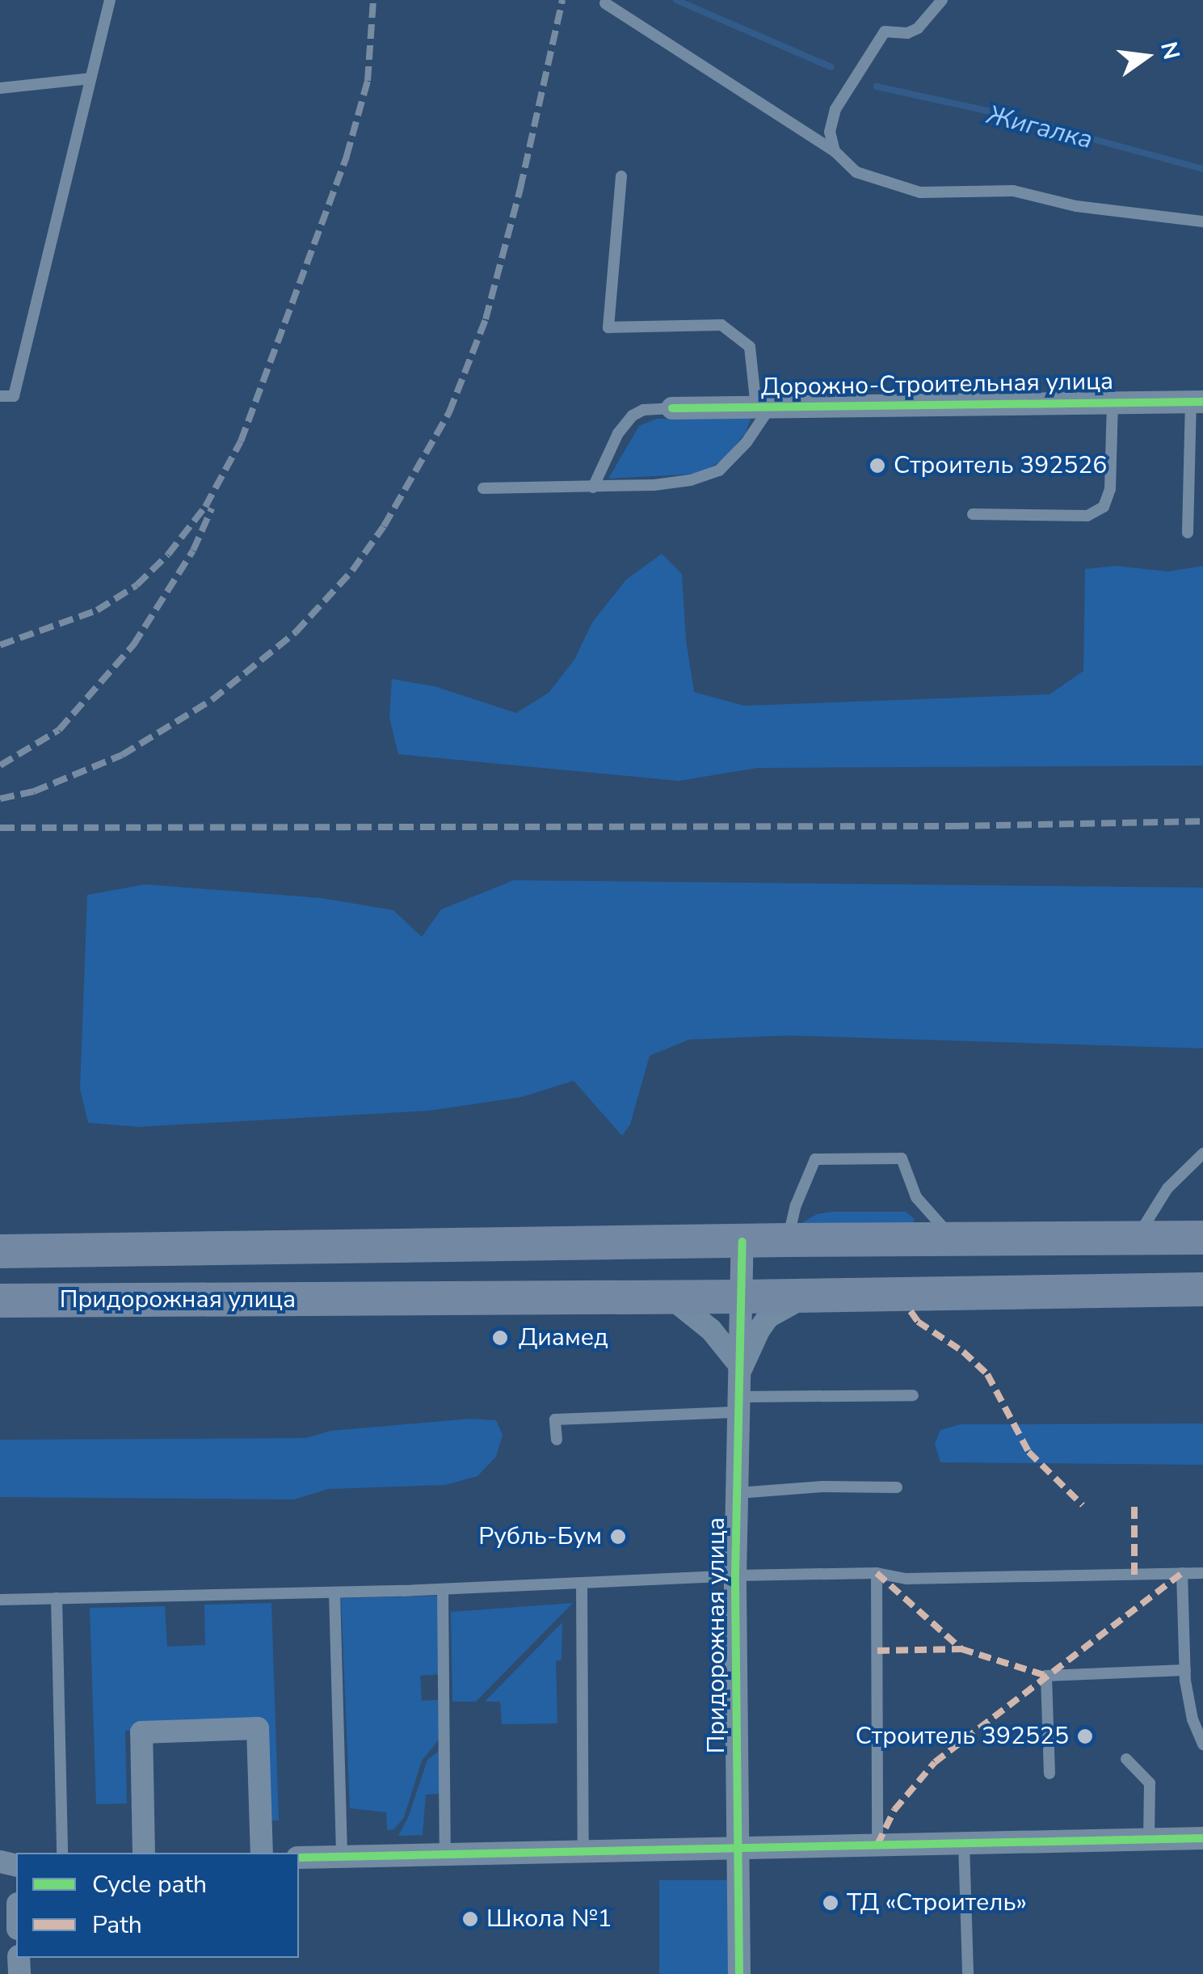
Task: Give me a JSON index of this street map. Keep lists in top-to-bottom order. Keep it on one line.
{"streets":{"main road":["Придорожная улица"],"street":["Дорожно-Строительная улица"]},"water":["Жигалка"],"places":["Строитель 392526","Диамед","Рубль-Бум","Строитель 392525","ТД «Строитель»","Школа №1"],"legend":["Cycle path","Path"],"north":"right"}
